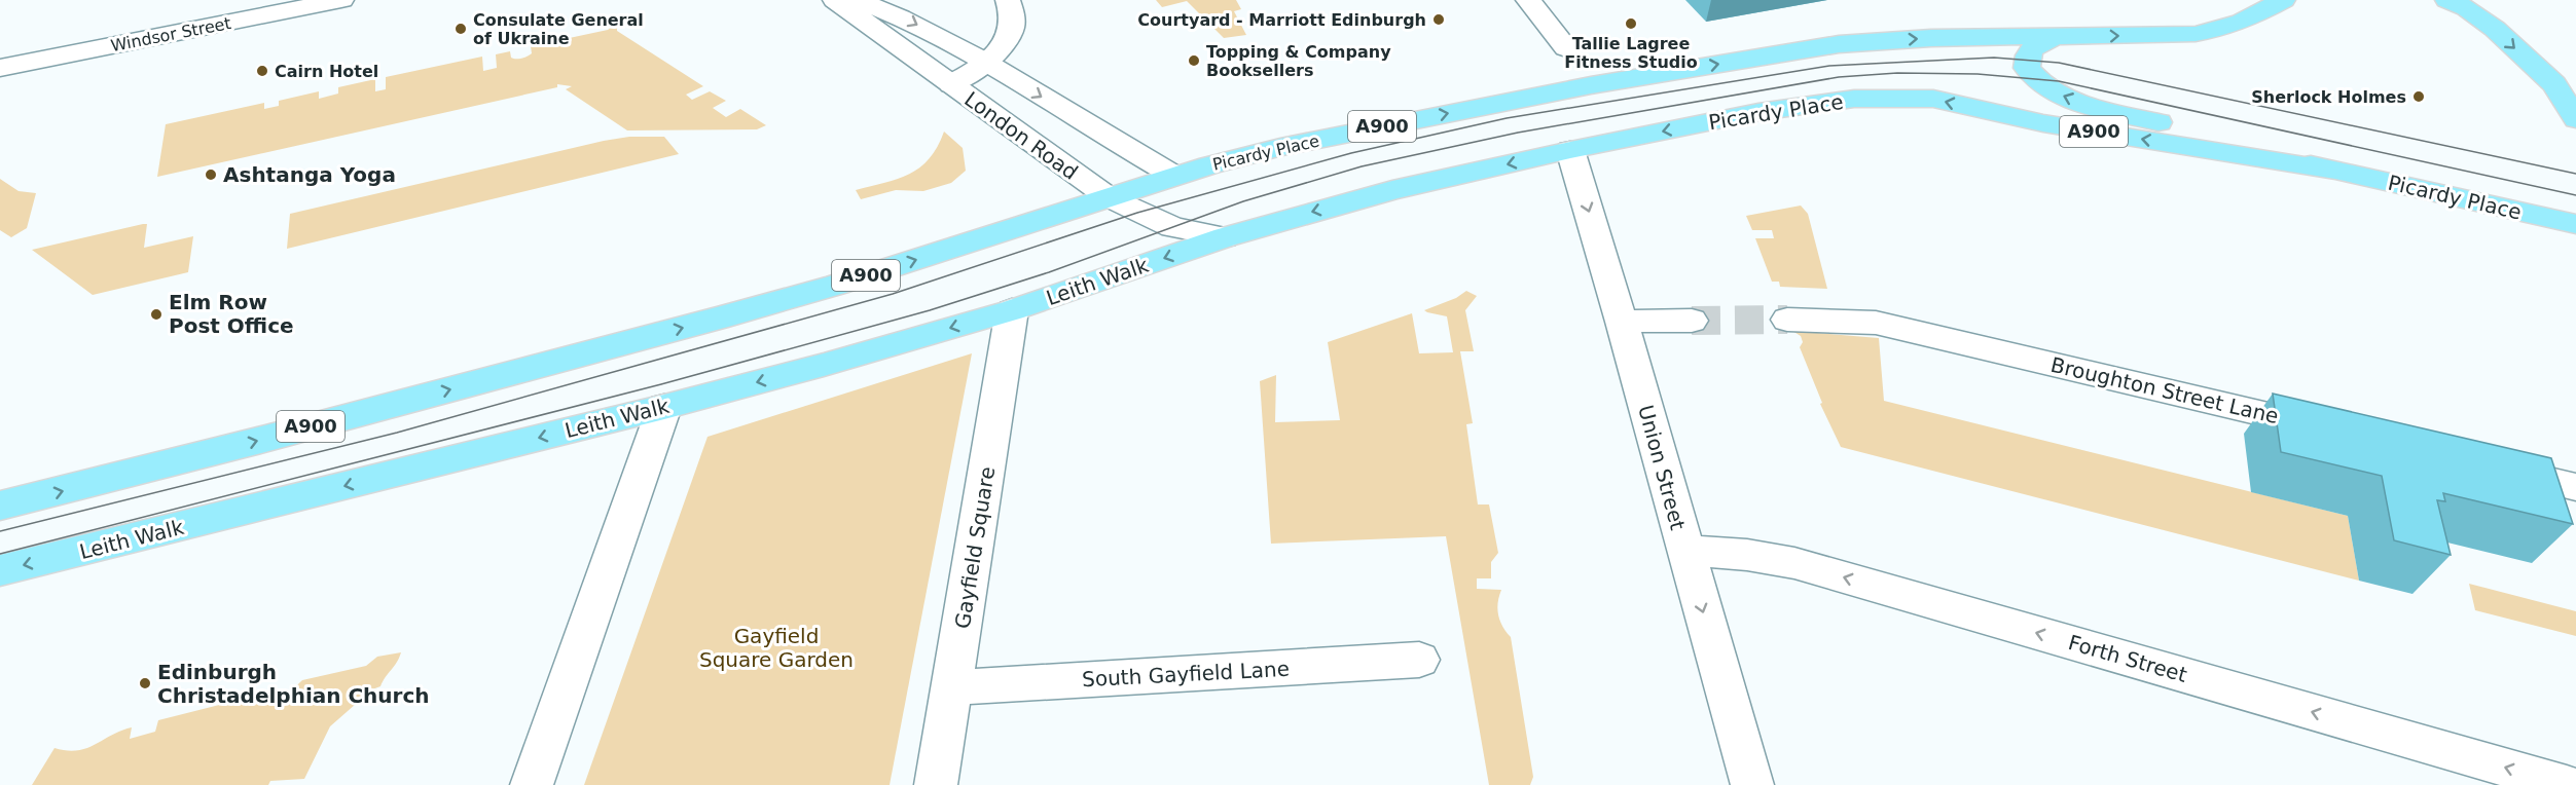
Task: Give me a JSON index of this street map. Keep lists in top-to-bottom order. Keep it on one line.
{"streets":{"main road":["Picardy Place","A900","Leith Walk"],"street":["Windsor Street","London Road","Broughton Street Lane","Union Street","Gayfield Square","Forth Street","South Gayfield Lane"]},"crossings":[["Picardy Place","A900"],["Picardy Place","London Road"],["Picardy Place","Leith Walk"],["Picardy Place","Union Street"],["A900","London Road"],["London Road","Leith Walk"],["Leith Walk","Gayfield Square"],["Union Street","Forth Street"],["Gayfield Square","South Gayfield Lane"]],"one_way":["Union Street","Forth Street"],"parks":["Gayfield Square Garden"],"places":["Courtyard - Marriott Edinburgh","Tallie Lagree Fitness Studio","Consulate General of Ukraine","Topping & Company Booksellers","Cairn Hotel","Sherlock Holmes","Ashtanga Yoga","Elm Row Post Office","Edinburgh Christadelphian Church"]}
